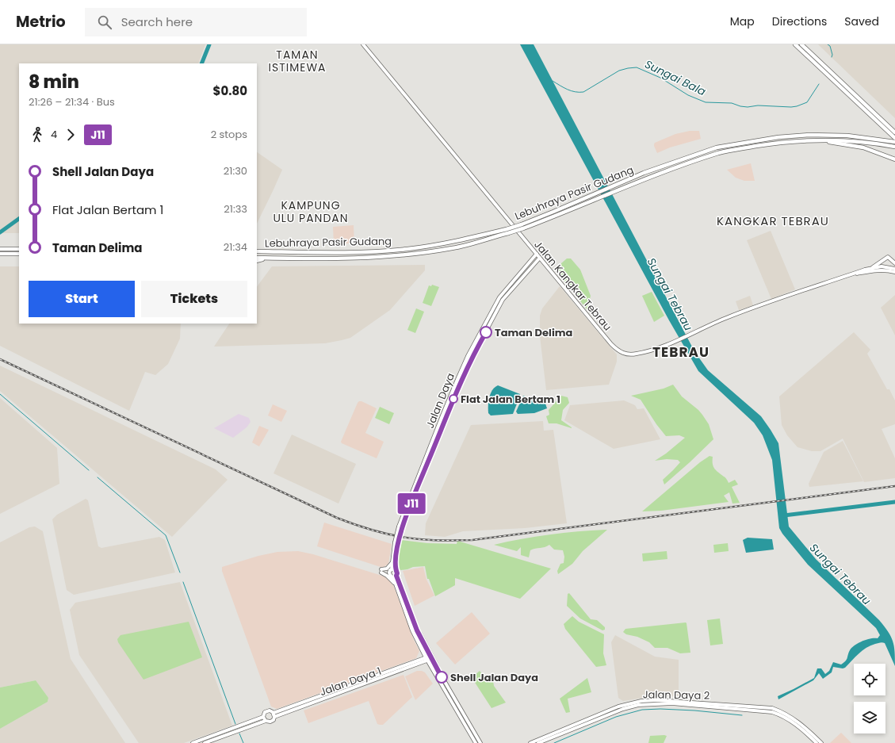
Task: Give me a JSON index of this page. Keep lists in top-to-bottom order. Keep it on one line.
{"streets":{"highway":["Lebuhraya Pasir Gudang"],"main road":["Jalan Kangkar Tebrau","Jalan Daya","Jalan Daya 1","Jalan Daya 2"]},"crossings":[["Jalan Kangkar Tebrau","Jalan Daya"]],"districts":["TAMAN ISTIMEWA","KAMPUNG ULU PANDAN","KANGKAR TEBRAU","TEBRAU"],"water":["Sungai Bala","Sungai Tebrau"],"places":["Taman Delima","Flat Jalan Bertam 1","Shell Jalan Daya"],"lines":["bus line J11"],"page":{"header":"Metrio","search":"Search here","nav":["Map","Directions","Saved"],"on_map":"J11","heading":["8 min","21:26 – 21:34 · Bus","$0.80"],"legs":["4","J11","2 stops"],"list":[{"name":"Shell Jalan Daya","value":"21:30"},{"name":"Flat Jalan Bertam 1","value":"21:33"},{"name":"Taman Delima","value":"21:34"}],"buttons":["Start","Tickets"]}}
